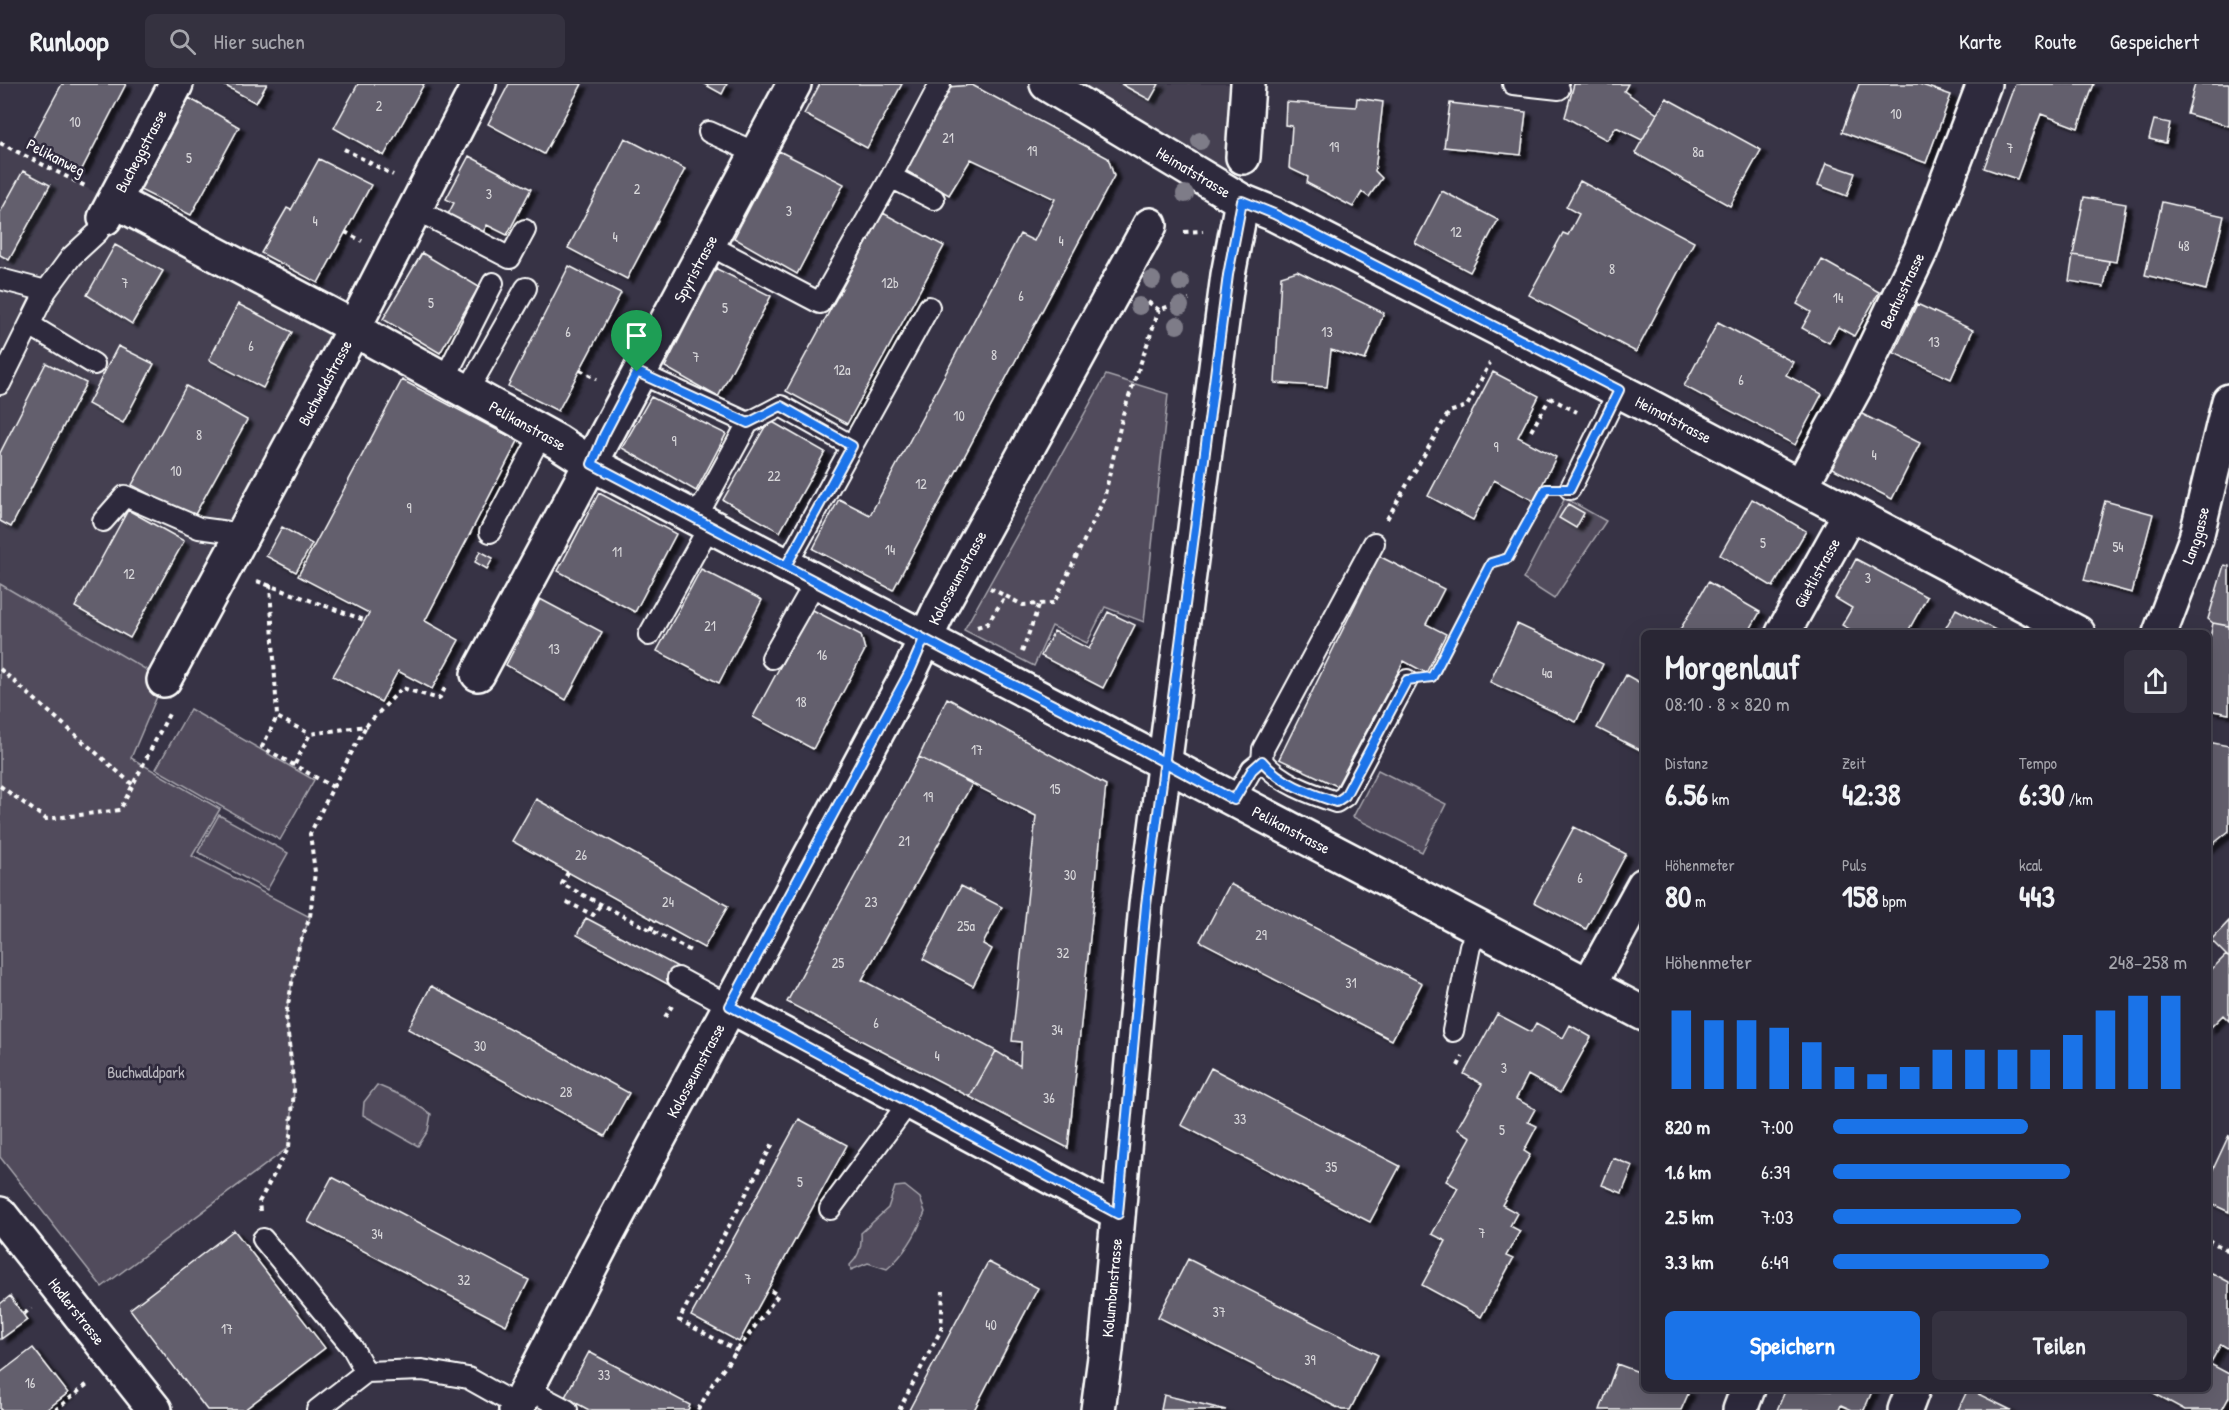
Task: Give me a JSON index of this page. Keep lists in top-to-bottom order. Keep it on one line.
{"streets":{"street":["Bucheggstrasse","Heimatstrasse","Spyristrasse","Beatusstrasse","Buchwaldstrasse","Pelikanstrasse","Langgasse","Güetlistrasse","Kolosseumstrasse","Kolumbanstrasse","Hodlerstrasse"],"path":["Pelikanweg"]},"crossings":[["Bucheggstrasse","Pelikanweg"],["Bucheggstrasse","Pelikanstrasse"],["Pelikanweg","Pelikanstrasse"],["Heimatstrasse","Beatusstrasse"],["Heimatstrasse","Güetlistrasse"],["Heimatstrasse","Kolumbanstrasse"],["Spyristrasse","Pelikanstrasse"],["Buchwaldstrasse","Pelikanstrasse"],["Pelikanstrasse","Kolosseumstrasse"],["Pelikanstrasse","Kolumbanstrasse"]],"parks":["Buchwaldpark"],"house_numbers":["2","10","10","21","19","7","19","8a","5","2","3","3","4","12","4","4","48","8","7","12b","6","14","5","5","6","13","13","6","8","7","12a","6","10","8","9","9","4","10","22","12","9","5","54","14","11","12","3","21","13","16","4a","18","17","15","19","21","26","30","6","24","23","25a","29","32","25","31","6","34","30","4","3","28","36","33","5","35","5","7","34","7","32","37","40","17","39","33","16"],"page":{"header":"Runloop","search":"Hier suchen","nav":["Karte","Route","Gespeichert"],"heading":["Morgenlauf","08:10 · 8 × 820 m"],"stats":[["Distanz","6.56 km"],["Zeit","42:38"],["Tempo","6:30 /km"],["Höhenmeter","80 m"],["Puls","158 bpm"],["kcal","443"]],"chart":["Höhenmeter","248–258 m"],"list":[{"name":"820 m","note":"7:00"},{"name":"1.6 km","note":"6:39"},{"name":"2.5 km","note":"7:03"},{"name":"3.3 km","note":"6:49"}],"buttons":["Speichern","Teilen"]}}
